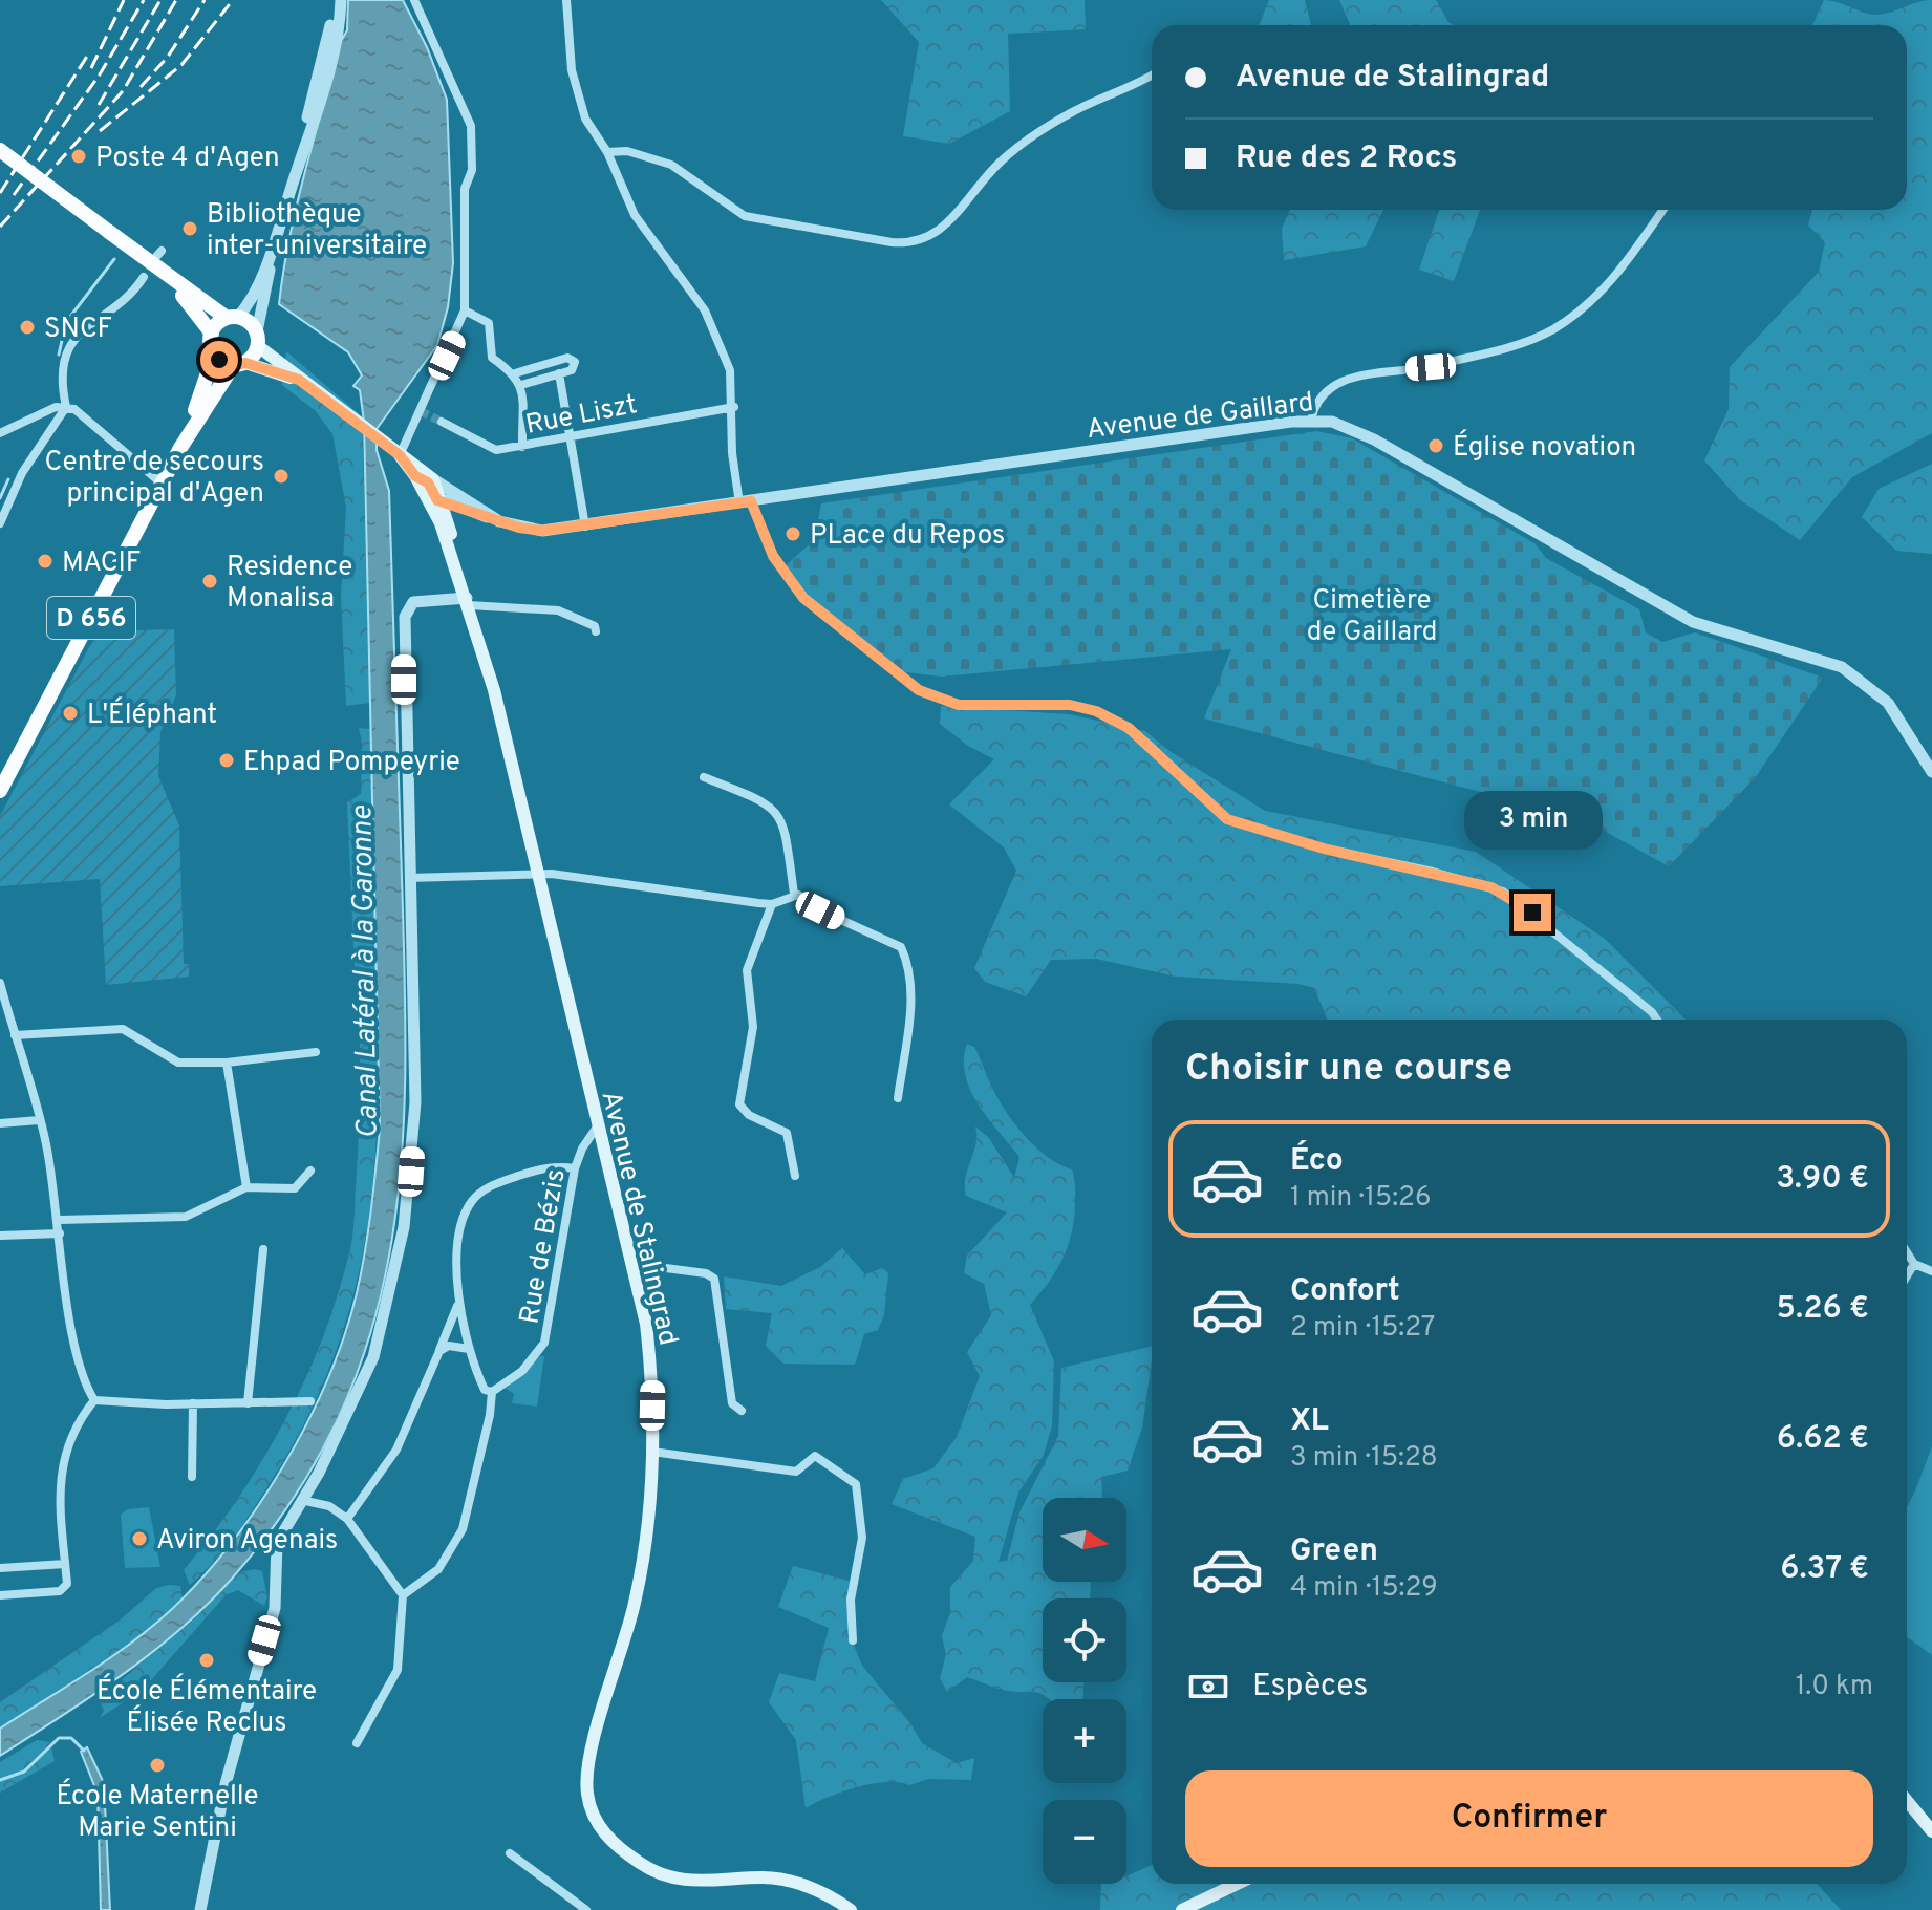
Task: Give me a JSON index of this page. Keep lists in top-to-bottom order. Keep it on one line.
{"streets":{"main road":["D 656","Avenue de Stalingrad"],"street":["Rue Liszt","Avenue de Gaillard","Rue de Bézis"]},"crossings":[["Avenue de Gaillard","Avenue de Stalingrad"],["D 656","Avenue de Stalingrad"]],"water":["Canal Latéral à la Garonne"],"parks":["Cimetière de Gaillard"],"places":["Poste 4 d'Agen","Bibliothèque inter-universitaire","SNCF","Église novation","Centre de secours principal d'Agen","PLace du Repos","MACIF","Residence Monalisa","L'Éléphant","Ehpad Pompeyrie","Aviron Agenais","École Élémentaire Élisée Reclus","École Maternelle Marie Sentini"],"north":"right","page":{"banner":["Avenue de Stalingrad","Rue des 2 Rocs"],"bubble":"3 min","heading":"Choisir une course","list":[{"name":"Éco","note":"1 min · 15:26","value":"3.90 €"},{"name":"Confort","note":"2 min · 15:27","value":"5.26 €"},{"name":"XL","note":"3 min · 15:28","value":"6.62 €"},{"name":"Green","note":"4 min · 15:29","value":"6.37 €"}],"map_buttons":["+","−"],"pay":["Espèces","1.0 km"],"buttons":"Confirmer"}}
